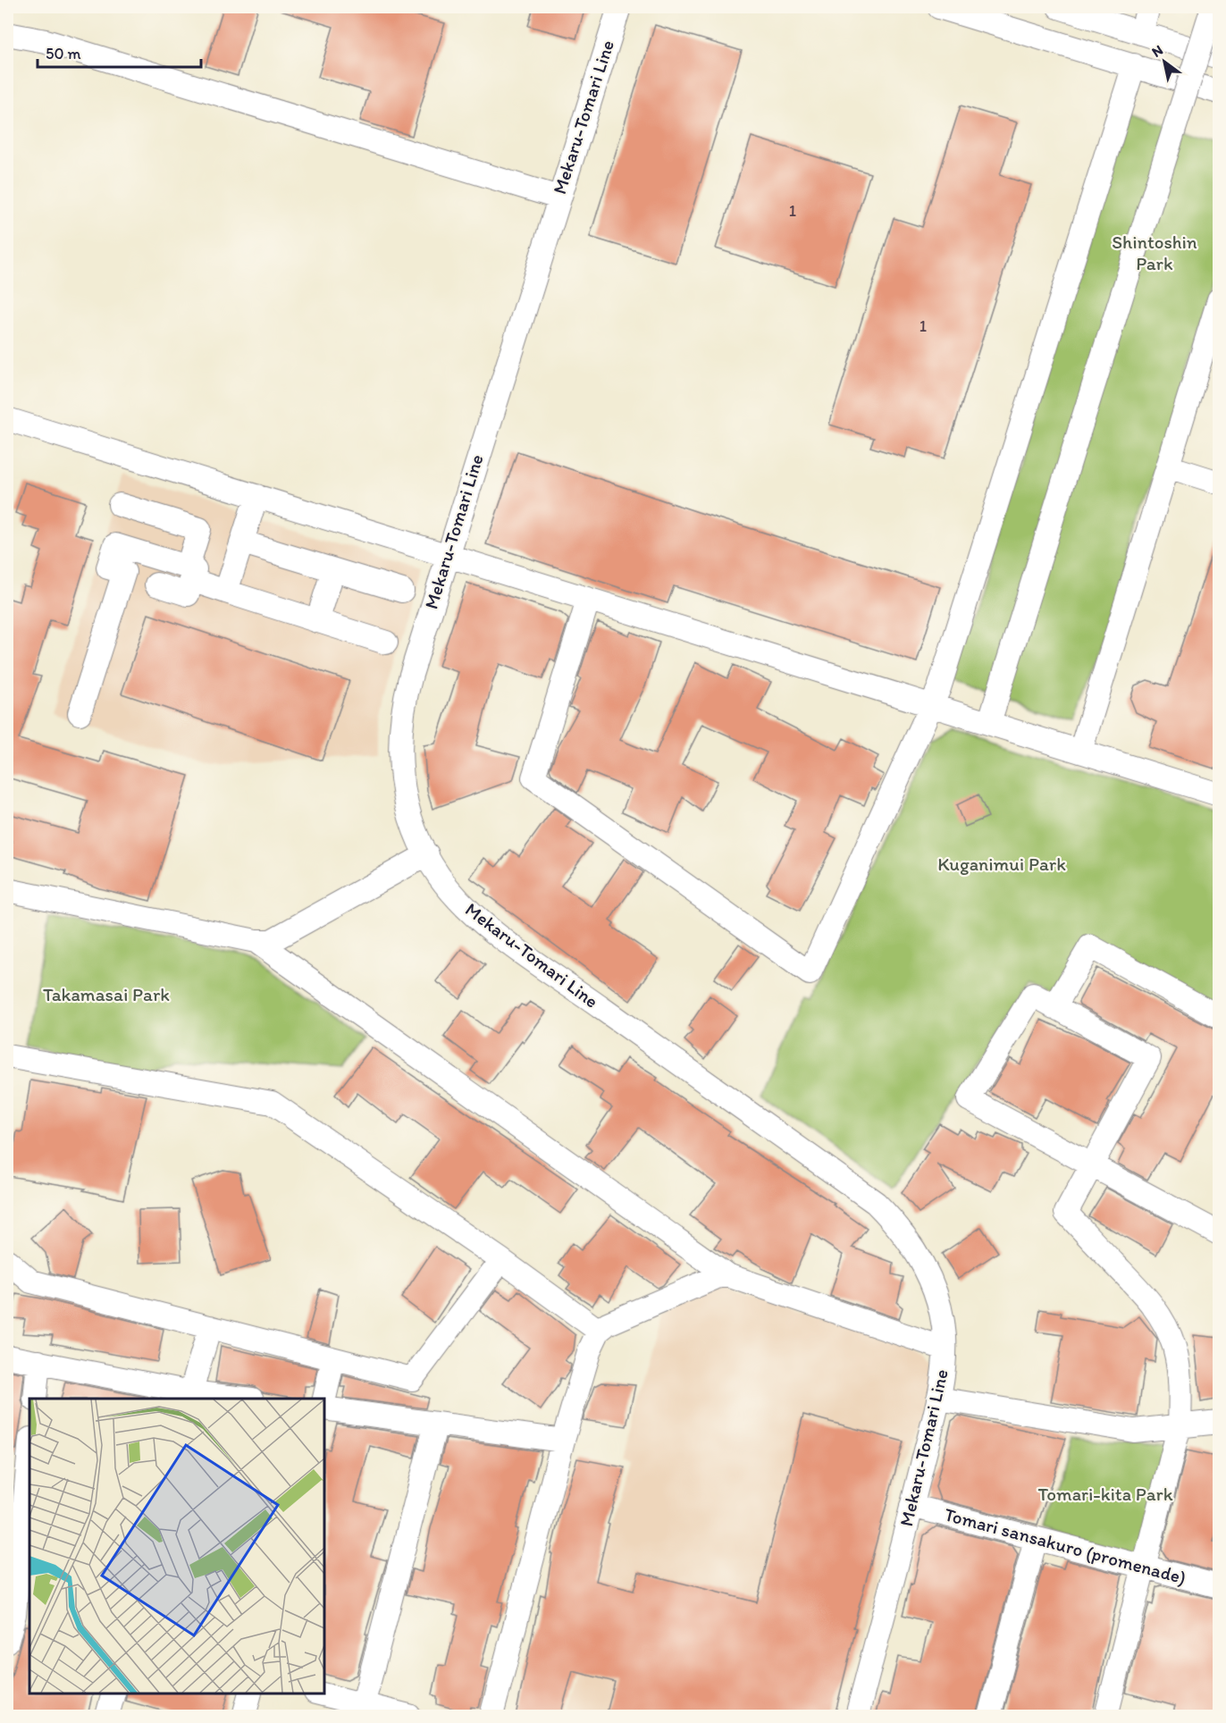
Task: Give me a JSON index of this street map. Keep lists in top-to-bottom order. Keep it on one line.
{"streets":{"street":["Mekaru-Tomari Line","Tomari sansakuro (promenade)"]},"crossings":[["Mekaru-Tomari Line","Tomari sansakuro (promenade)"]],"parks":["Shintoshin Park","Kuganimui Park","Takamasai Park","Tomari-kita Park"],"house_numbers":["1","1"],"scale_bar":"50 m","north":"top left"}
